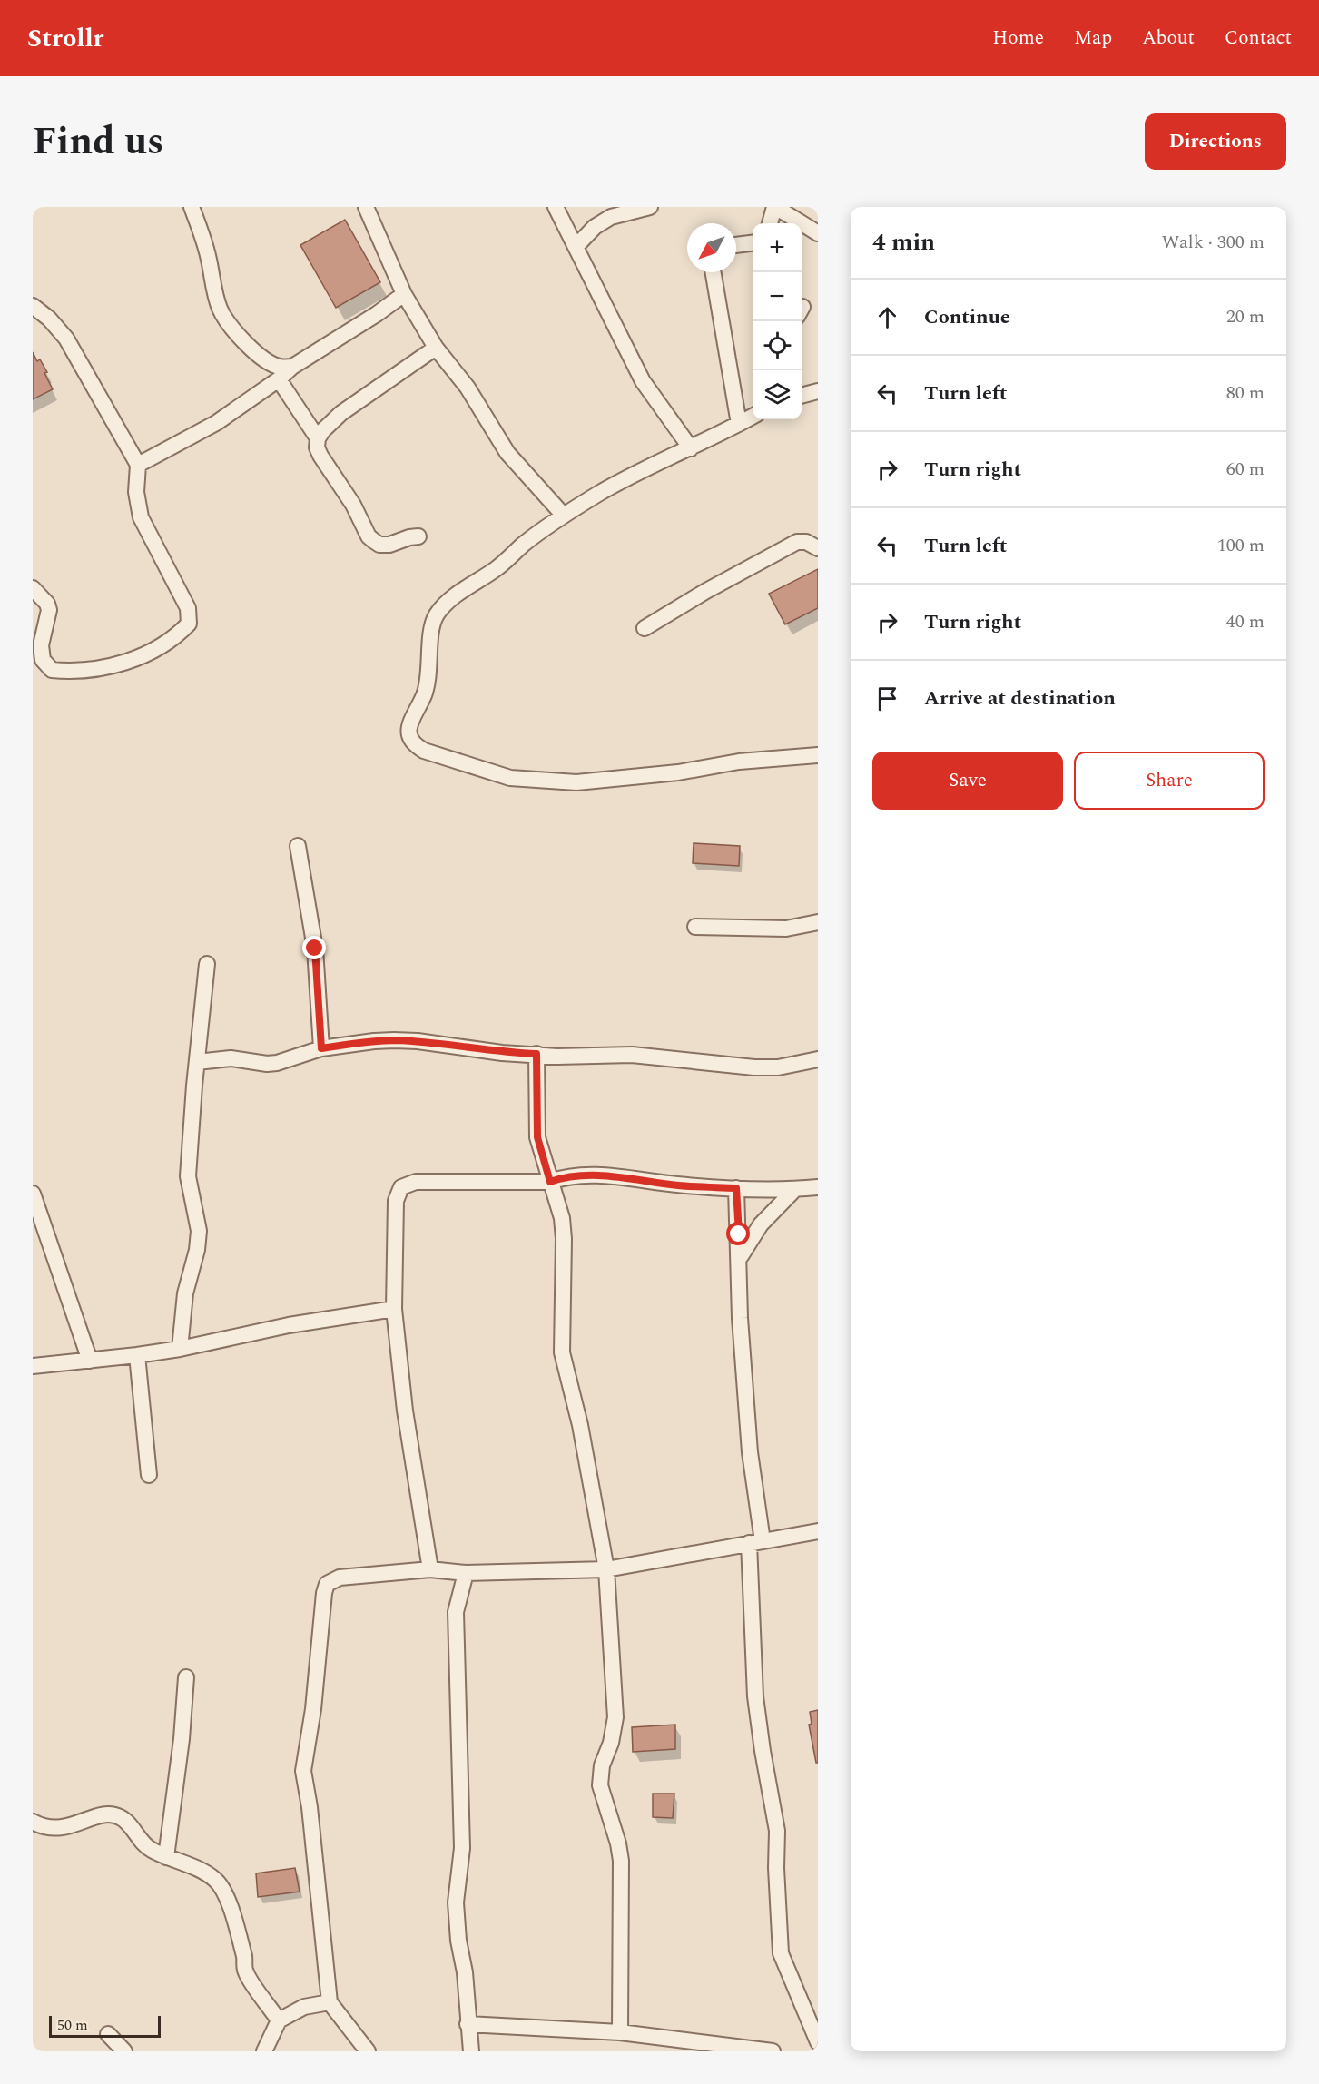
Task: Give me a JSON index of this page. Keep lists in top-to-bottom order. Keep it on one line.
{"scale_bar":"50 m","north":"bottom left","page":{"header":"Strollr","nav":["Home","Map","About","Contact"],"title":"Find us","buttons":["Directions",["Save","Share"]],"heading":["4 min","Walk · 300 m"],"map_buttons":["+","−"],"list":[["Continue","20 m"],["Turn left","80 m"],["Turn right","60 m"],["Turn left","100 m"],["Turn right","40 m"],"Arrive at destination"],"scale":"50 m"}}
